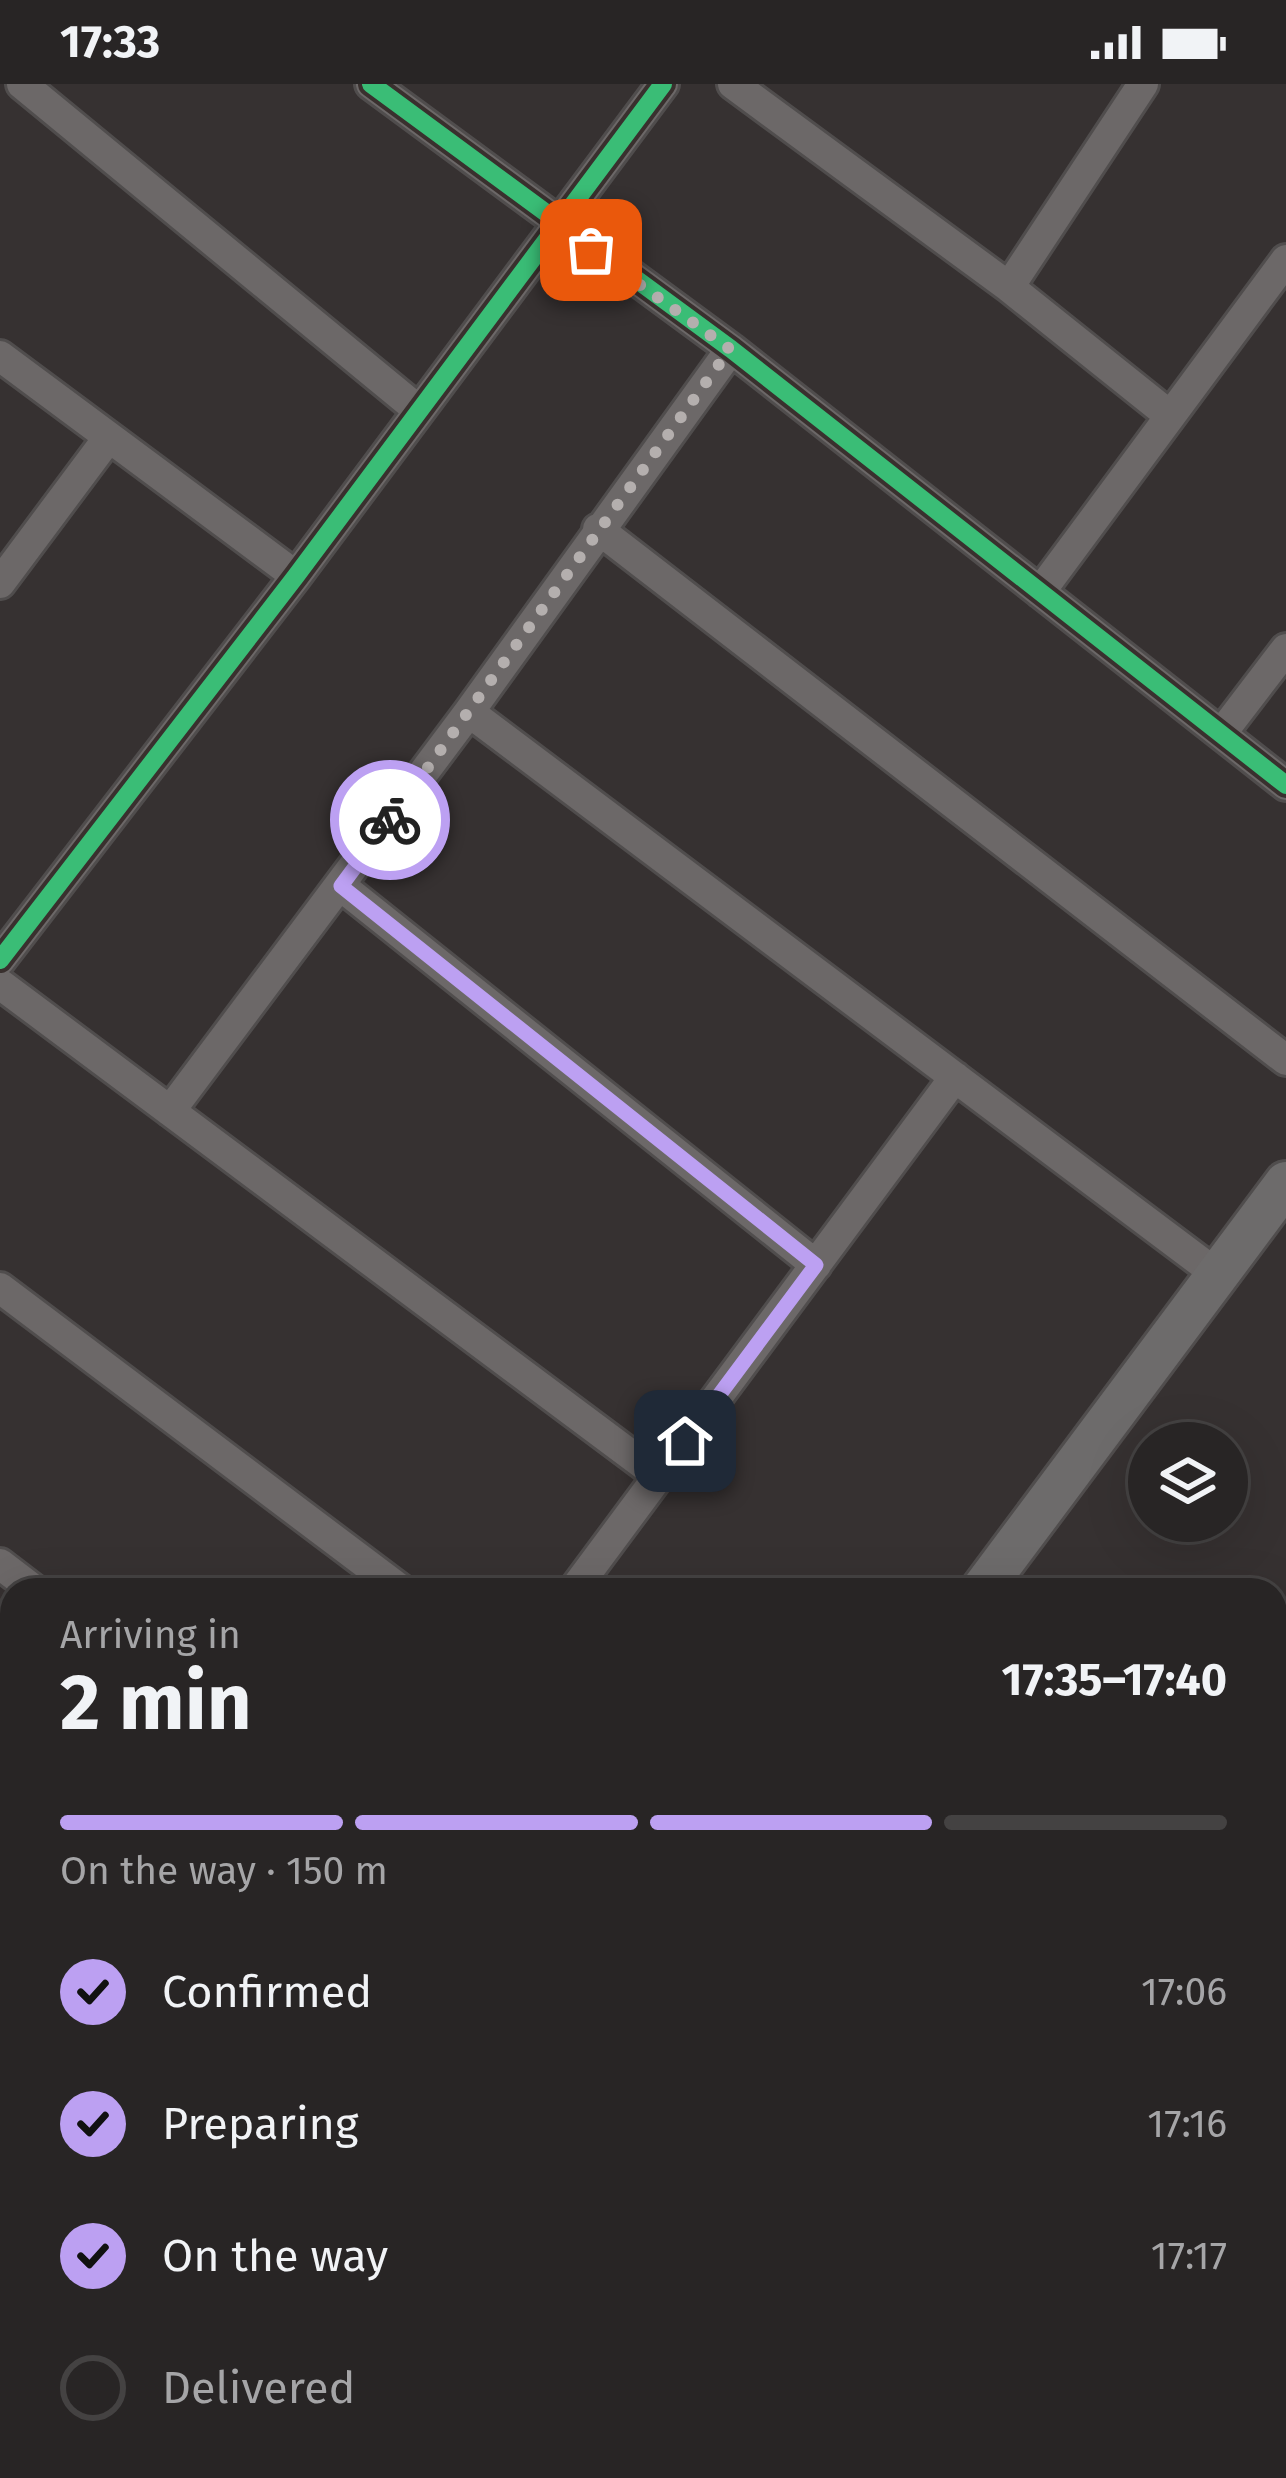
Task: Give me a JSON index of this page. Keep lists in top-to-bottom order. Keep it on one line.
{"page":{"status":"17:33","heading":["2 min","Arriving in","17:35–17:40"],"bar":"On the way · 150 m","list":[["Confirmed","17:06"],["Preparing","17:16"],["On the way","17:17"],"Delivered"]}}
